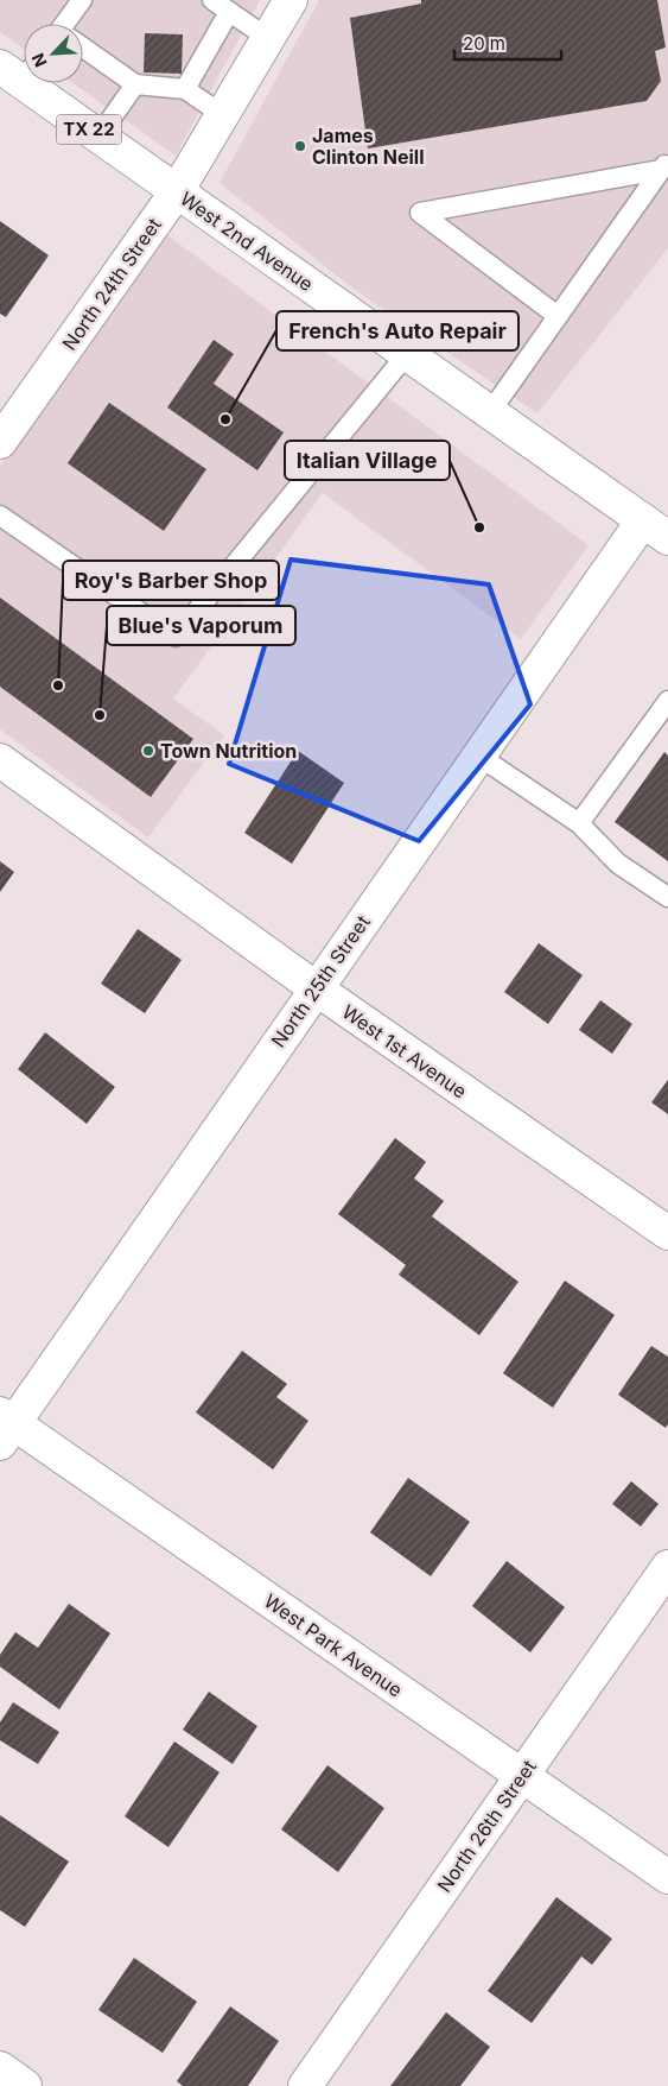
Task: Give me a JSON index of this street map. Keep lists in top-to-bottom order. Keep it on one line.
{"streets":{"street":["TX 22","West 2nd Avenue","North 24th Street","North 25th Street","West 1st Avenue","West Park Avenue","North 26th Street"]},"crossings":[["West 2nd Avenue","North 24th Street"],["West 2nd Avenue","North 25th Street"],["North 25th Street","West 1st Avenue"],["North 25th Street","West Park Avenue"],["West Park Avenue","North 26th Street"]],"places":["James Clinton Neill","French's Auto Repair","Italian Village","Roy's Barber Shop","Blue's Vaporum","Town Nutrition"],"scale_bar":"20 m","north":"bottom left"}
